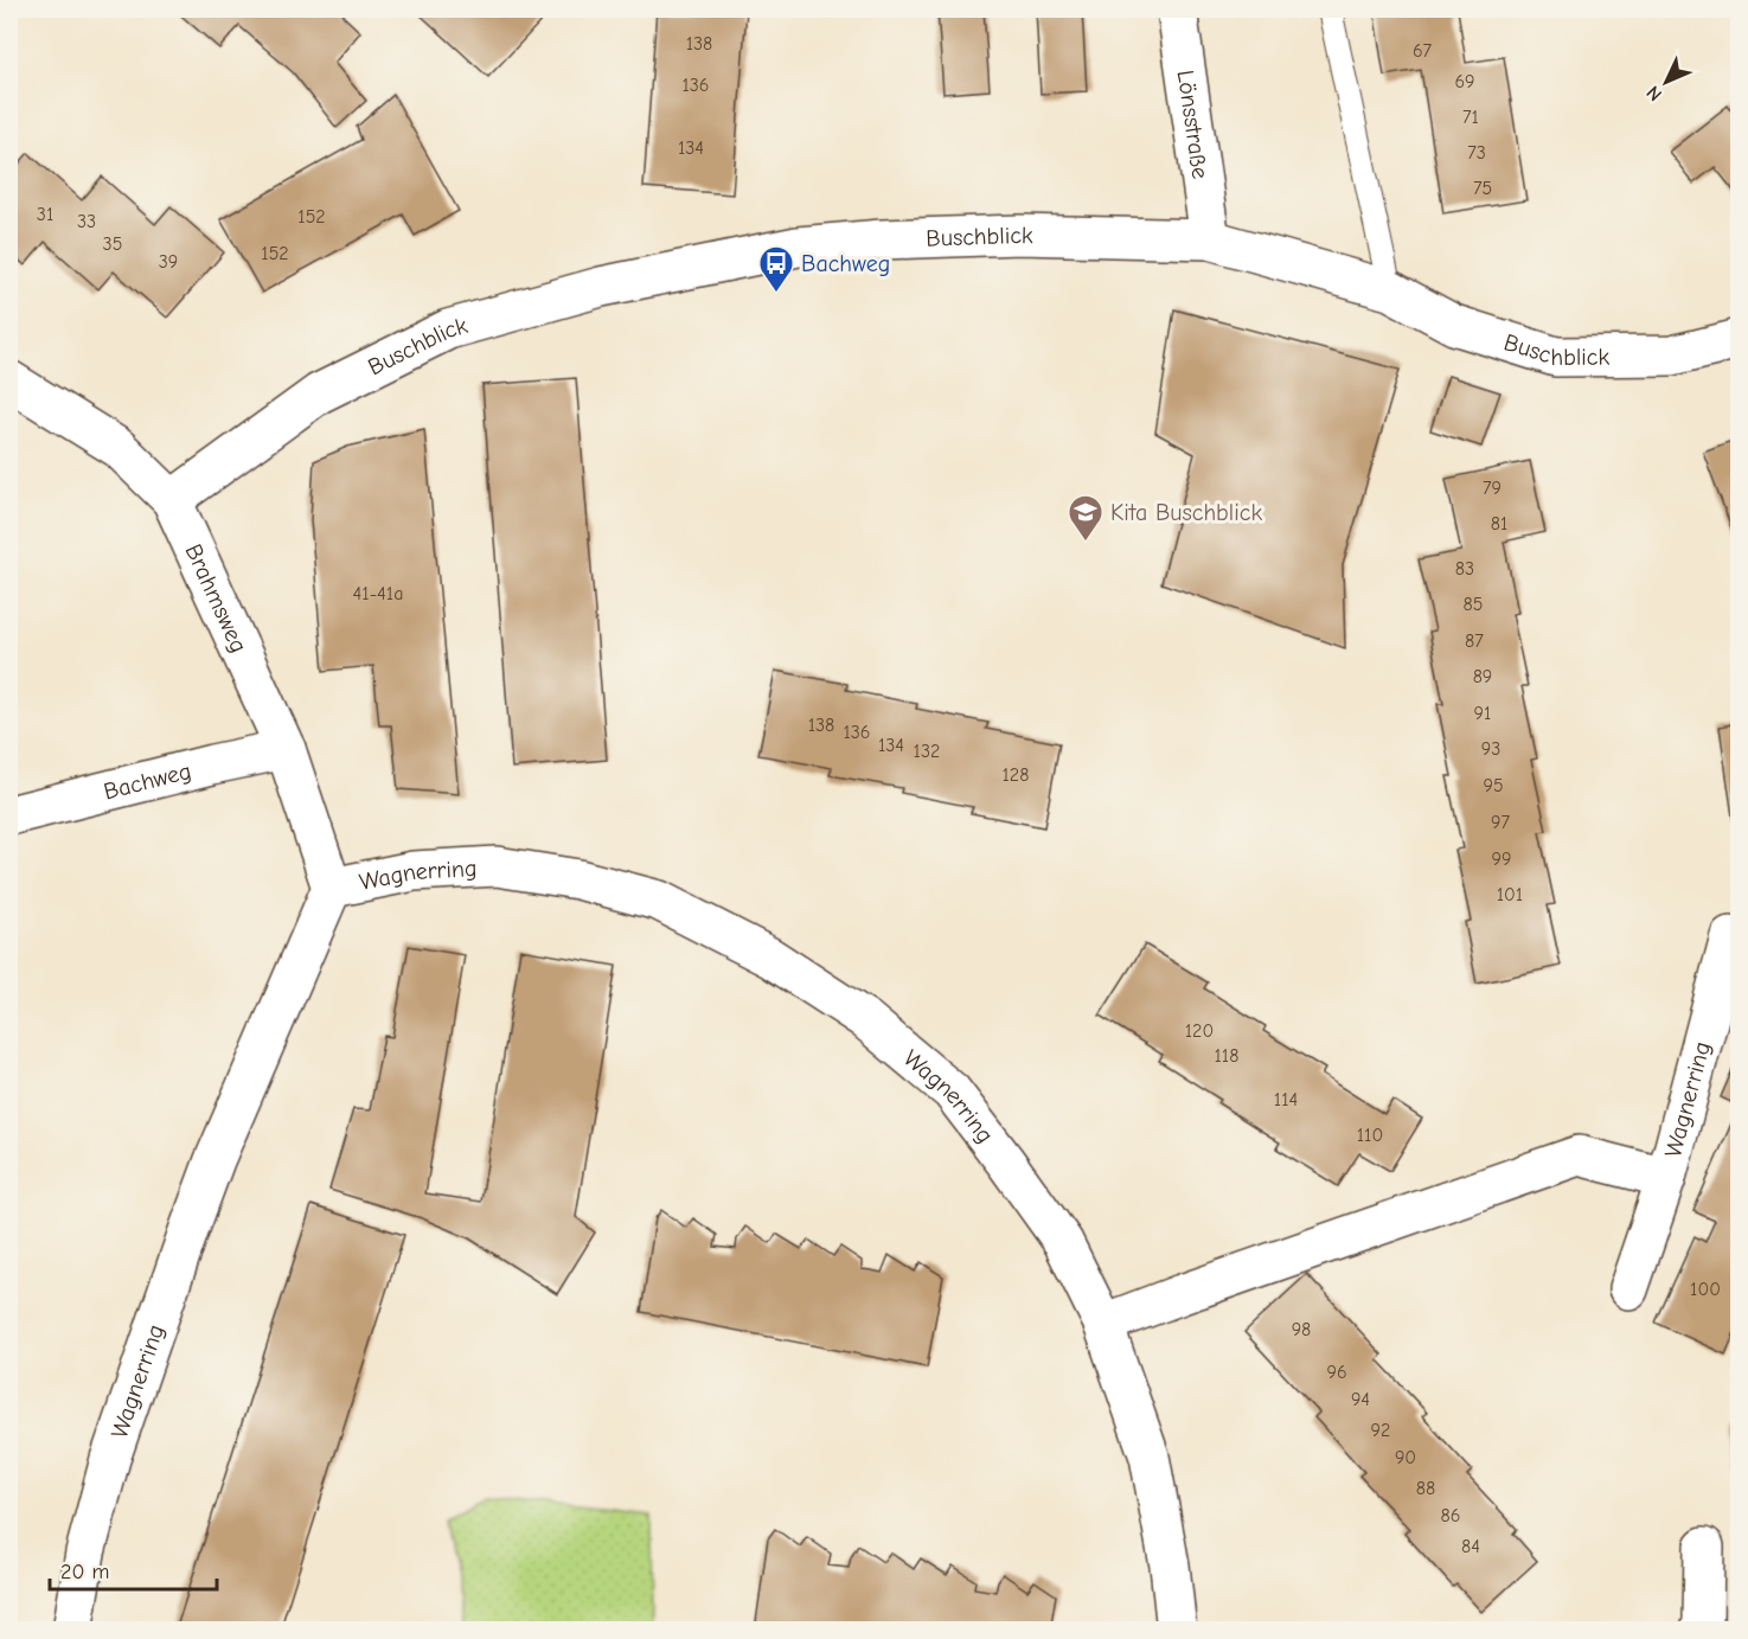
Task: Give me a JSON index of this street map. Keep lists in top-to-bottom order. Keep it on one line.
{"streets":{"street":["Lönsstraße","Buschblick","Brahmsweg","Bachweg","Wagnerring"]},"crossings":[["Lönsstraße","Buschblick"],["Buschblick","Brahmsweg"],["Brahmsweg","Bachweg"],["Brahmsweg","Wagnerring"]],"places":{"bus stop":["Bachweg"],"school or university":["Kita Buschblick"]},"house_numbers":["138","67","69","136","71","134","73","75","31","152","33","35","152","39","79","81","83","41-41a","85","87","89","91","138","136","134","93","132","128","95","97","99","101","120","118","114","110","100","98","96","94","92","90","88","86","84"],"scale_bar":"20 m","north":"bottom left"}
